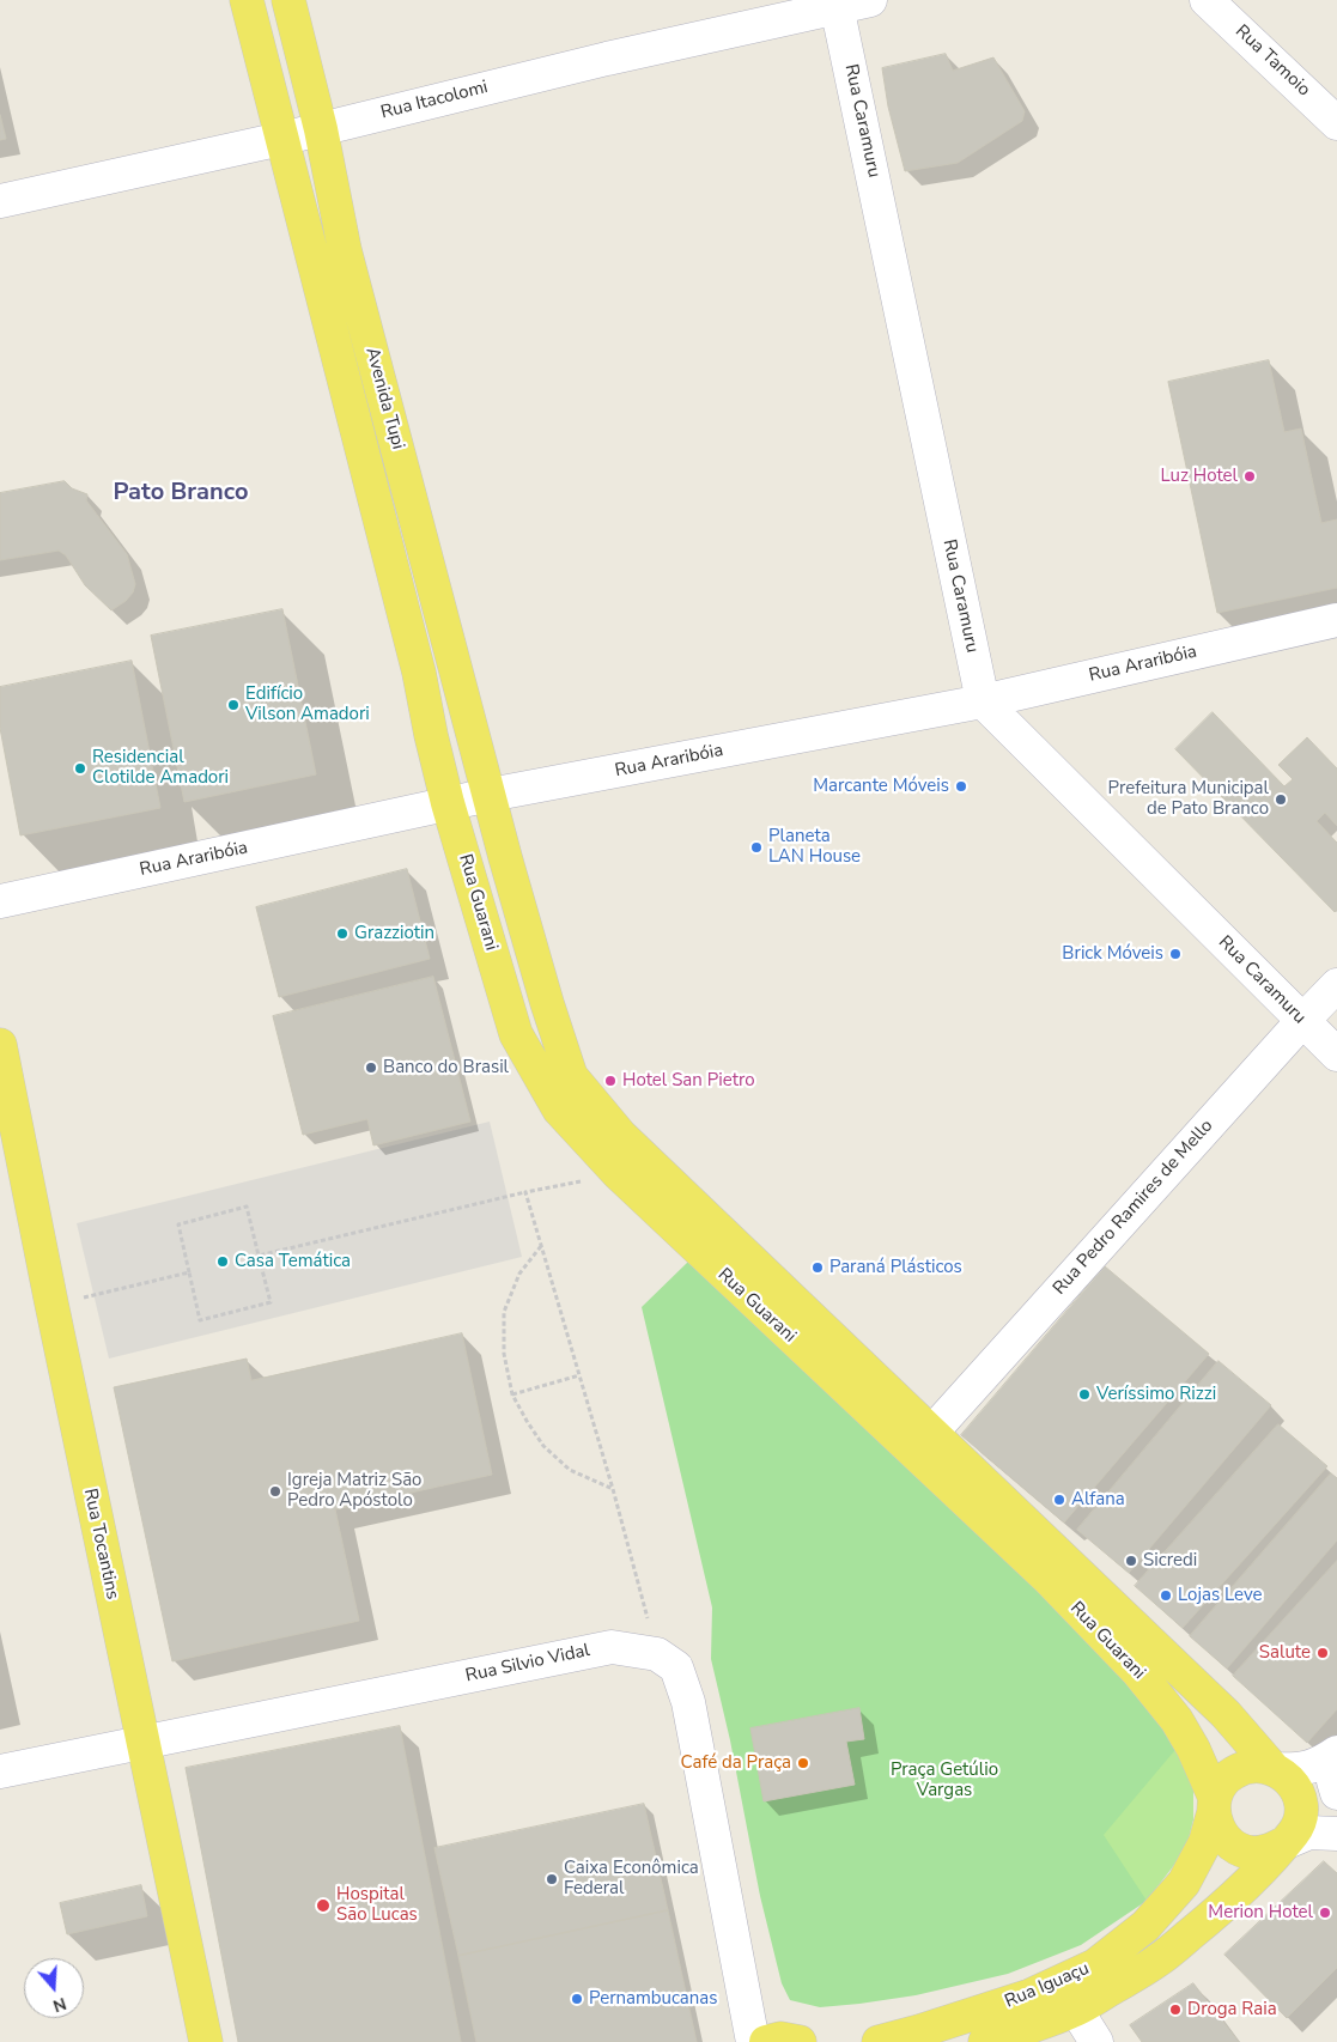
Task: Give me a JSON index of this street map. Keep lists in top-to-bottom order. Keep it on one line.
{"streets":{"main road":["Avenida Tupi","Rua Guarani","Rua Tocantins","Rua Iguaçu"],"street":["Rua Tamoio","Rua Itacolomi","Rua Caramuru","Rua Araribóia","Rua Pedro Ramires de Mello","Rua Silvio Vidal"]},"crossings":[["Rua Itacolomi","Rua Caramuru"],["Rua Itacolomi","Avenida Tupi"],["Rua Caramuru","Rua Araribóia"],["Rua Caramuru","Rua Pedro Ramires de Mello"],["Avenida Tupi","Rua Araribóia"],["Avenida Tupi","Rua Guarani"],["Rua Araribóia","Rua Guarani"],["Rua Guarani","Rua Pedro Ramires de Mello"],["Rua Guarani","Rua Iguaçu"],["Rua Tocantins","Rua Silvio Vidal"]],"districts":["Pato Branco"],"parks":["Praça Getúlio Vargas"],"places":["Luz Hotel","Edifício Vilson Amadori","Residencial Clotilde Amadori","Marcante Móveis","Prefeitura Municipal de Pato Branco","Planeta LAN House","Grazziotin","Brick Móveis","Banco do Brasil","Hotel San Pietro","Casa Temática","Paraná Plásticos","Veríssimo Rizzi","Igreja Matriz São Pedro Apóstolo","Alfana","Sicredi","Lojas Leve","Salute","Café da Praça","Caixa Econômica Federal","Hospital São Lucas","Merion Hotel","Pernambucanas","Droga Raia"],"north":"bottom"}
